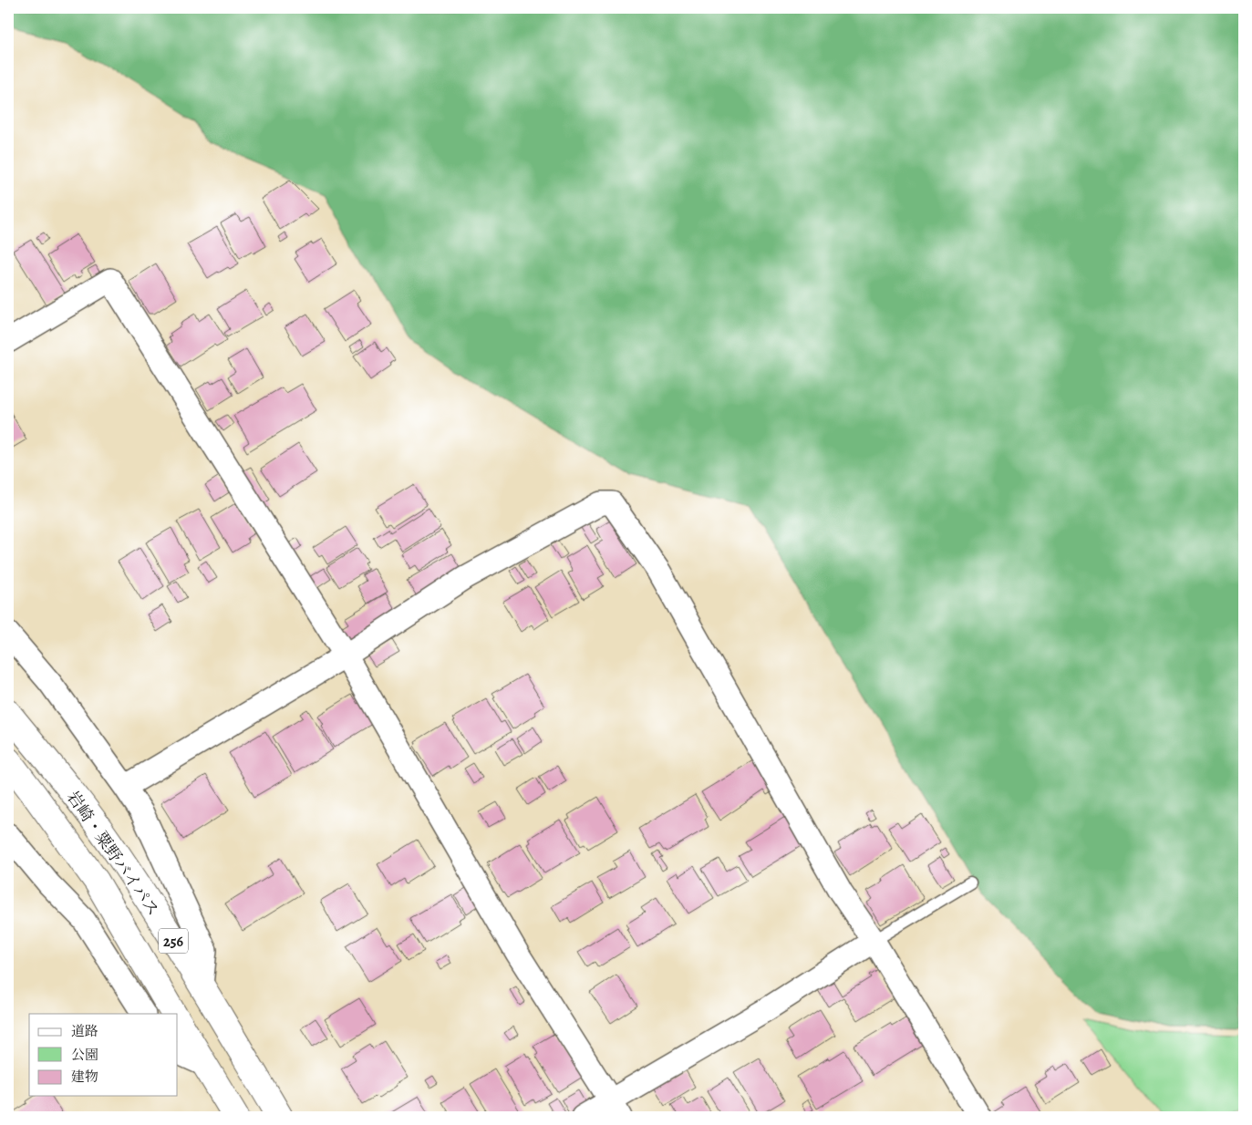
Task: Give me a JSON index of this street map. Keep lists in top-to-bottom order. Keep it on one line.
{"streets":{"highway":["岩崎・粟野バイパス","256"]},"legend":["道路","公園","建物"]}
